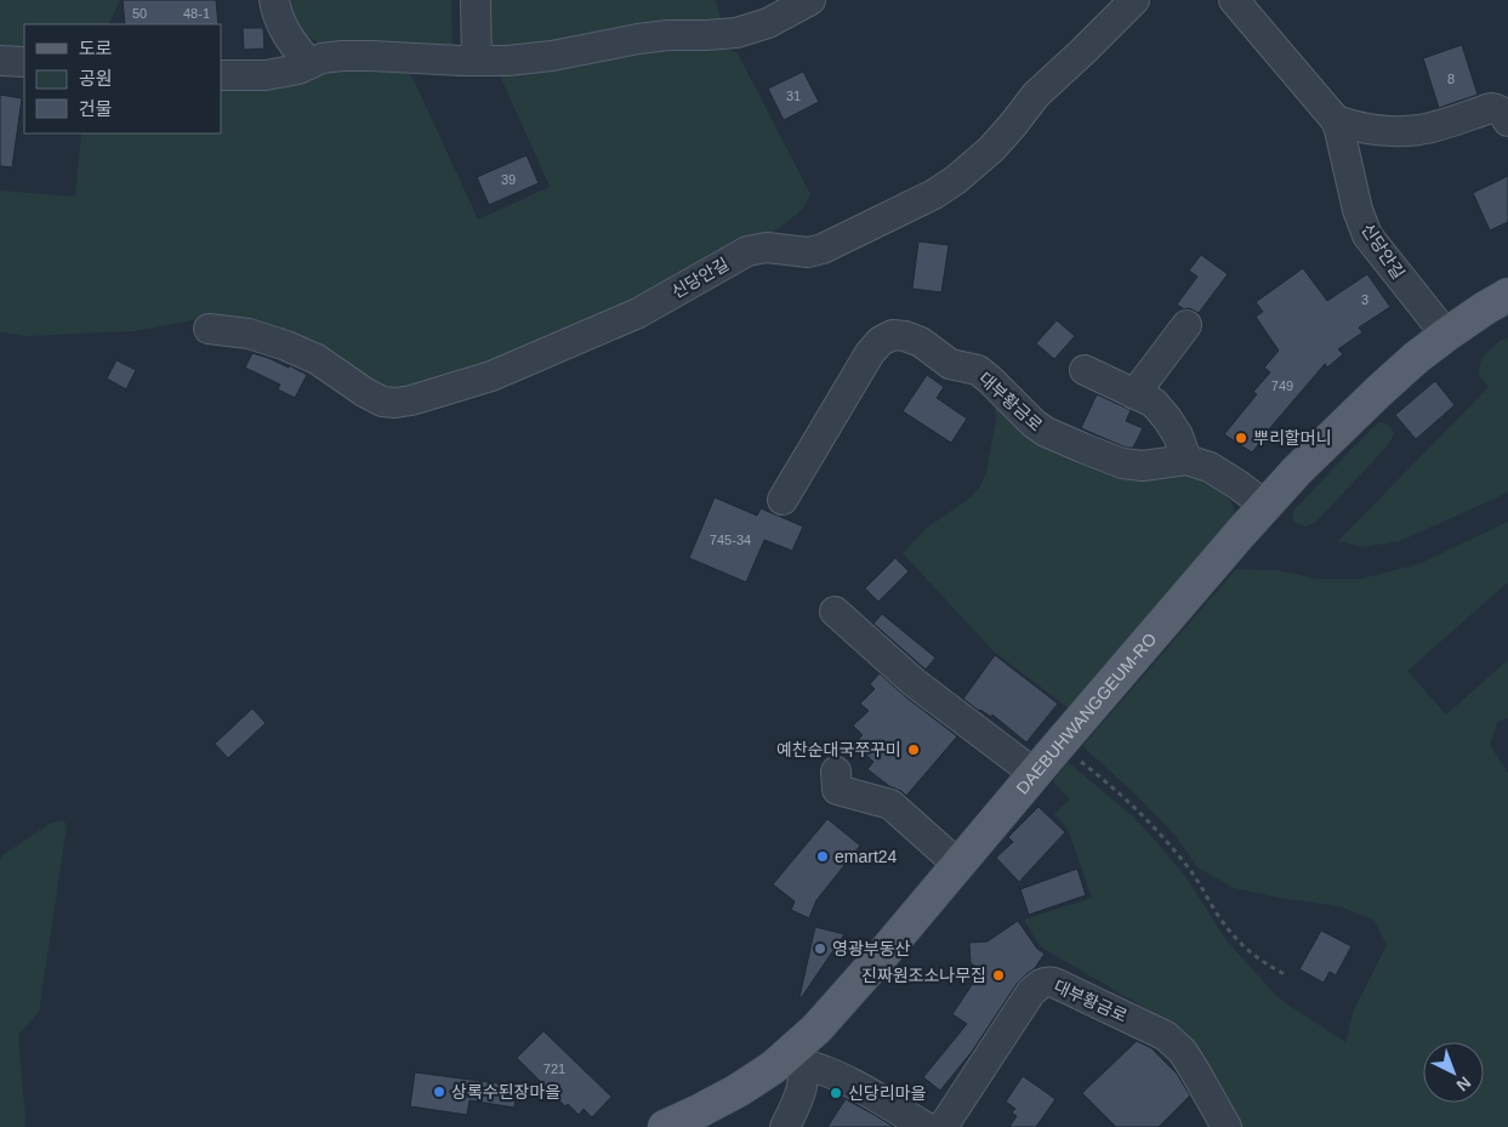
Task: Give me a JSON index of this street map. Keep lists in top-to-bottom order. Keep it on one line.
{"streets":{"main road":["DAEBUHWANGGEUM-RO"],"street":["신당안길","대부황금로"]},"crossings":[["신당안길","DAEBUHWANGGEUM-RO"],["대부황금로","DAEBUHWANGGEUM-RO"]],"places":["뿌리할머니","예찬순대국쭈꾸미","emart24","영광부동산","진짜원조소나무집","상록수된장마을","신당리마을"],"house_numbers":["50","48-1","8","31","39","3","749","745-34","721"],"legend":["도로","공원","건물"],"north":"bottom right"}
